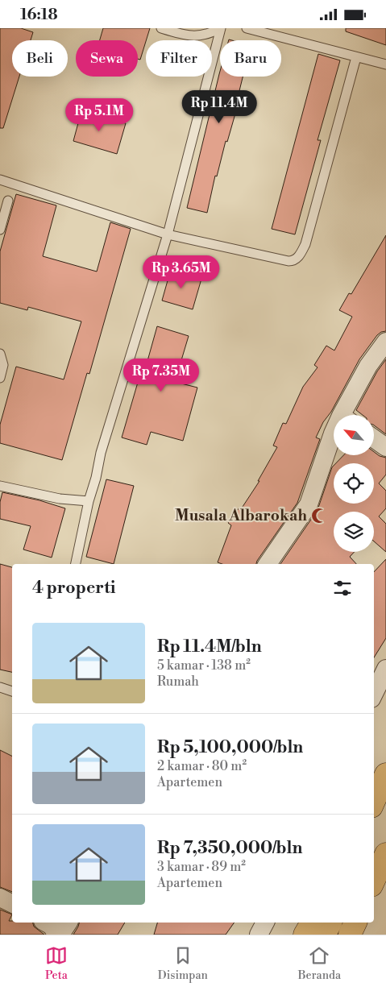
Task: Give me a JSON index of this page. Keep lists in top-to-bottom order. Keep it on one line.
{"places":{"mosque":["Musala Albarokah"]},"north":"top left","page":{"status":"16:18","chip":["Beli","Sewa","Filter","Baru"],"price":["Rp 11.4M","Rp 5.1M","Rp 3.65M","Rp 7.35M"],"heading":"4 properti","list":[{"name":"Rp 11.4M/bln","note":"5 kamar · 138 m² · Rumah"},{"name":"Rp 5,100,000/bln","note":"2 kamar · 80 m² · Apartemen"},{"name":"Rp 7,350,000/bln","note":"3 kamar · 89 m² · Apartemen"}],"tabs":["Peta","Disimpan","Beranda"]}}
